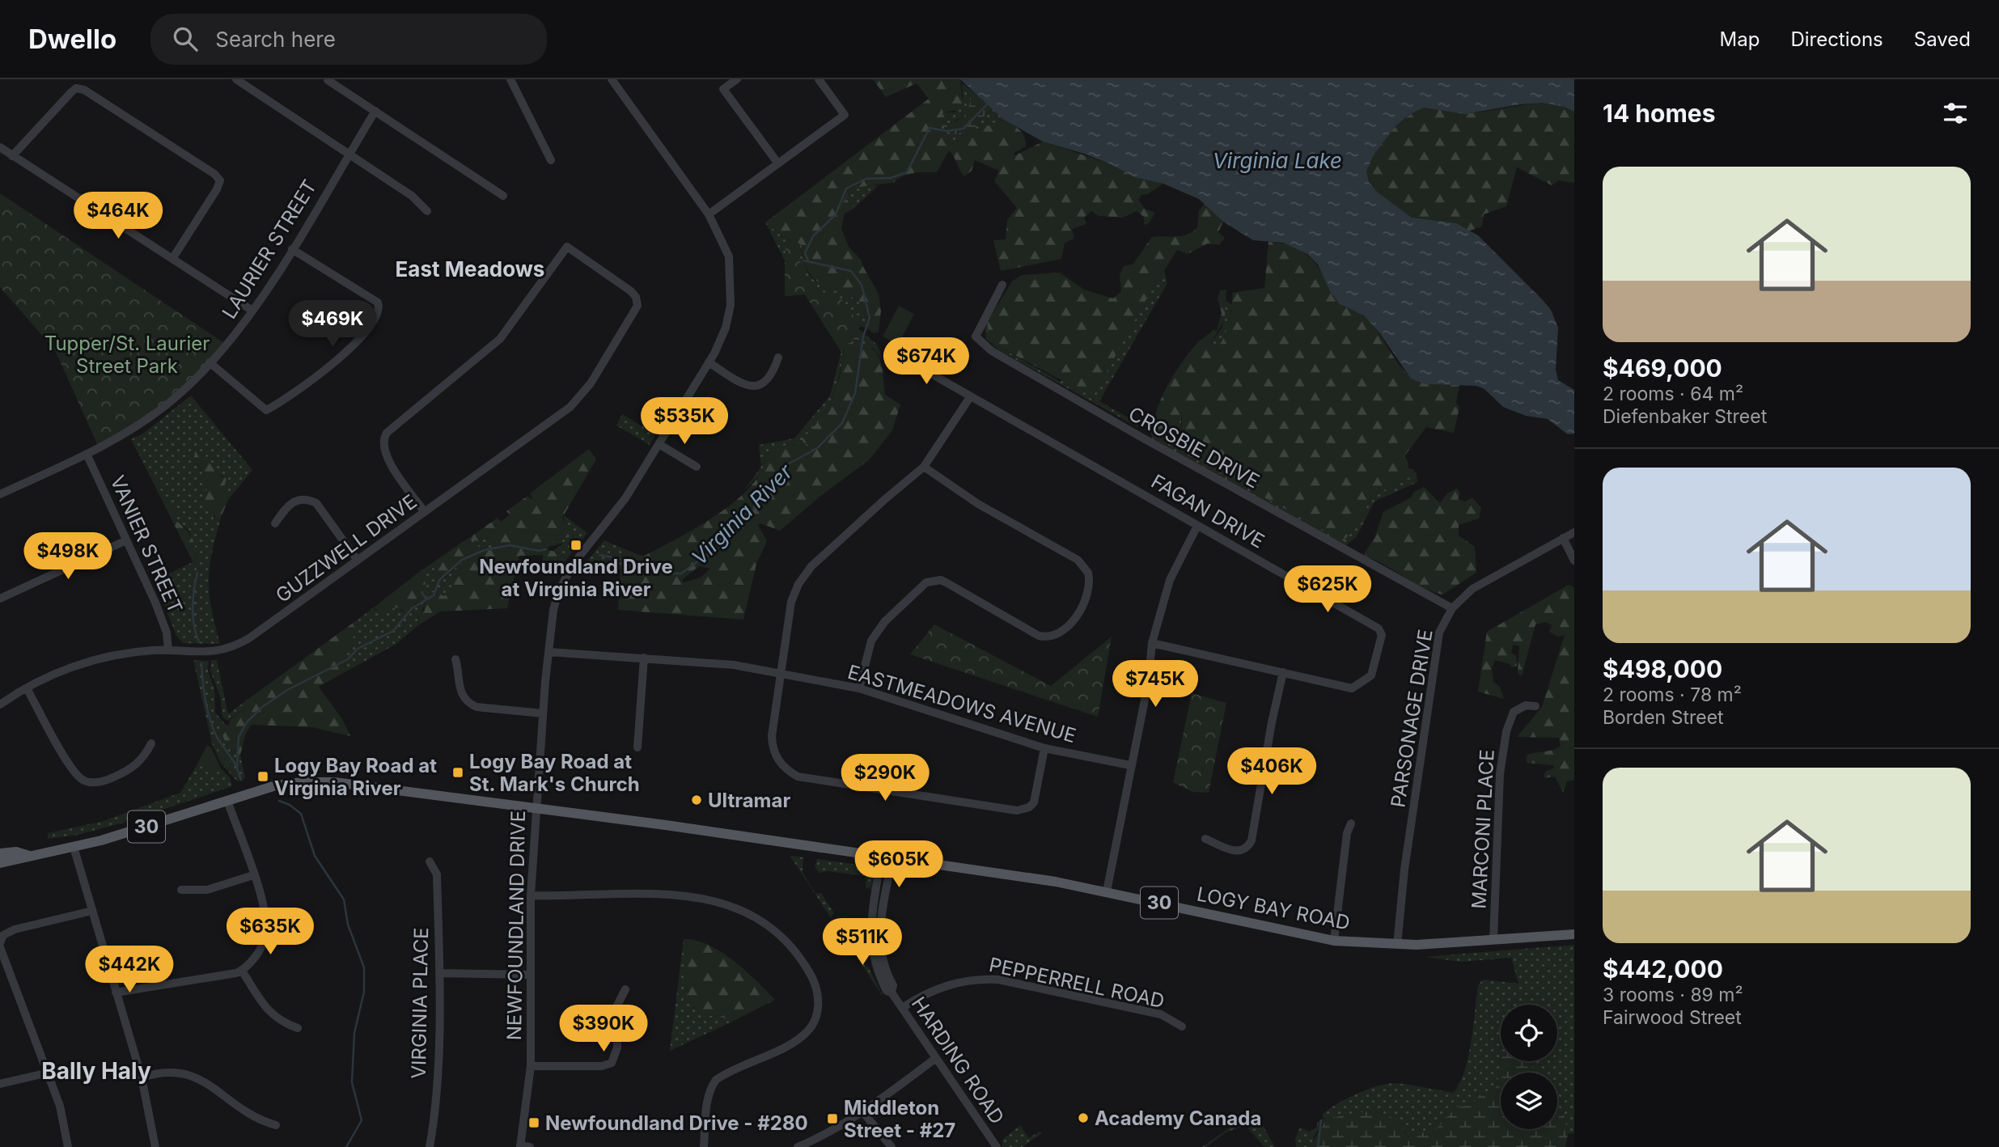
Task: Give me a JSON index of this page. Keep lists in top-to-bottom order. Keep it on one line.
{"streets":{"main road":["30","LOGY BAY ROAD"],"street":["LAURIER STREET","CROSBIE DRIVE","FAGAN DRIVE","VANIER STREET","GUZZWELL DRIVE","EASTMEADOWS AVENUE","PARSONAGE DRIVE","MARCONI PLACE","NEWFOUNDLAND DRIVE","PEPPERRELL ROAD","VIRGINIA PLACE","HARDING ROAD"]},"crossings":[["LAURIER STREET","VANIER STREET"],["CROSBIE DRIVE","PARSONAGE DRIVE"],["VANIER STREET","GUZZWELL DRIVE"],["EASTMEADOWS AVENUE","NEWFOUNDLAND DRIVE"],["PARSONAGE DRIVE","LOGY BAY ROAD"],["MARCONI PLACE","LOGY BAY ROAD"],["LOGY BAY ROAD","NEWFOUNDLAND DRIVE"],["LOGY BAY ROAD","HARDING ROAD"],["PEPPERRELL ROAD","HARDING ROAD"]],"districts":["East Meadows","Bally Haly"],"water":["Virginia Lake","Virginia River"],"parks":["Tupper/St. Laurier Street Park"],"places":{"transit":["Newfoundland Drive at Virginia River","Logy Bay Road at St. Mark's Church","Logy Bay Road at Virginia River","Middleton Street - #27","Newfoundland Drive - #280"],"other":["Ultramar","Academy Canada"]},"page":{"header":"Dwello","search":"Search here","nav":["Map","Directions","Saved"],"heading":"14 homes","list":[{"name":"$469,000","note":"2 rooms · 64 m² · Diefenbaker Street"},{"name":"$498,000","note":"2 rooms · 78 m² · Borden Street"},{"name":"$442,000","note":"3 rooms · 89 m² · Fairwood Street"}],"price":["$464K","$469K","$674K","$535K","$498K","$625K","$745K","$406K","$290K","$605K","$635K","$511K","$442K","$390K"]}}
